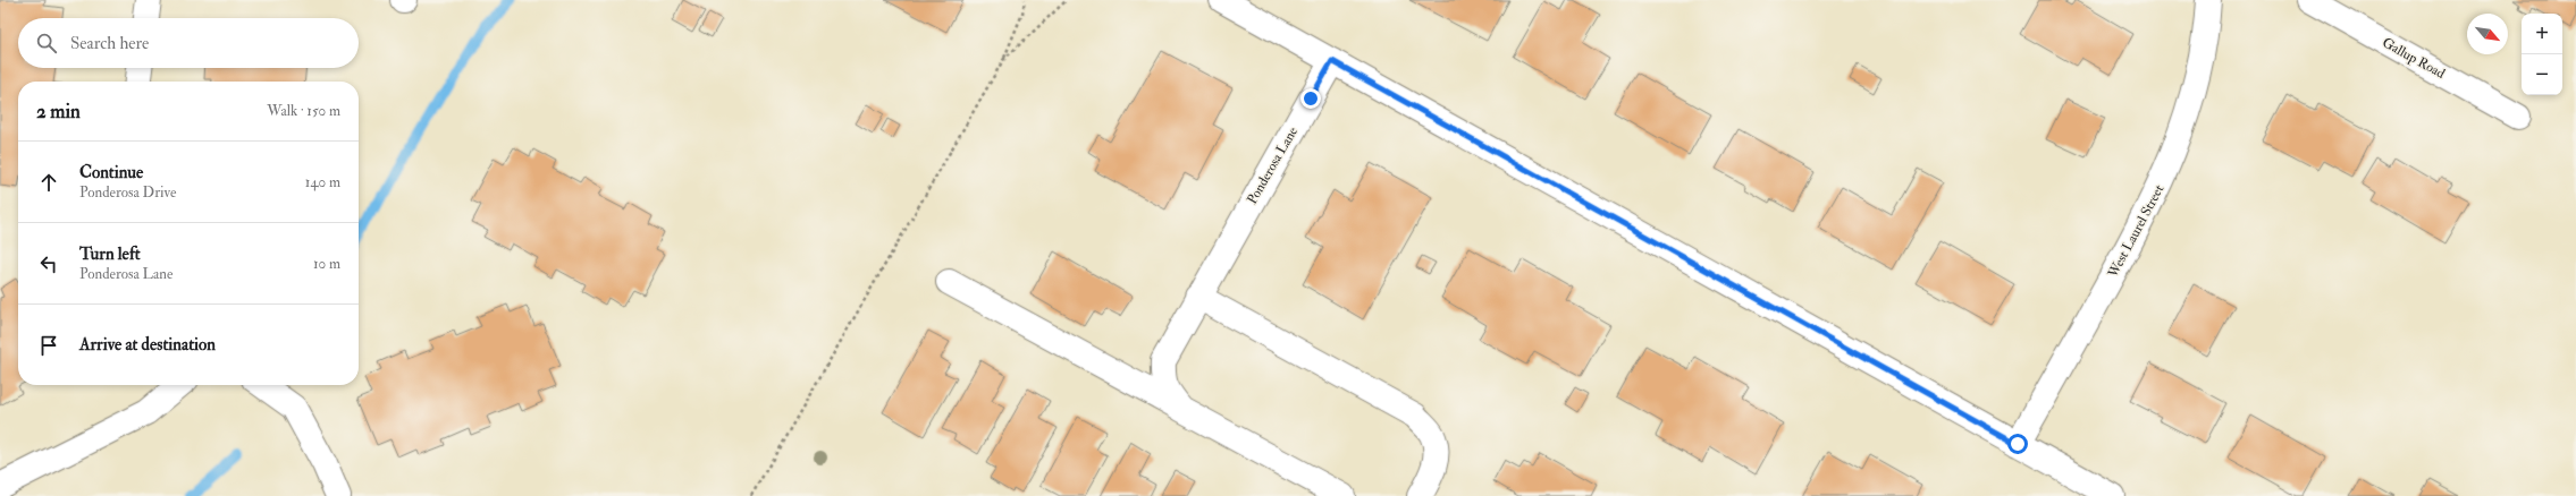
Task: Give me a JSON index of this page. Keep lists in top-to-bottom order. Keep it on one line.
{"streets":{"street":["Gallup Road","Ponderosa Lane","West Laurel Street"]},"north":"bottom right","page":{"map_buttons":["+","−"],"search":"Search here","heading":["2 min","Walk · 150 m"],"list":[["Continue","Ponderosa Drive","140 m"],["Turn left","Ponderosa Lane","10 m"],"Arrive at destination"]}}
